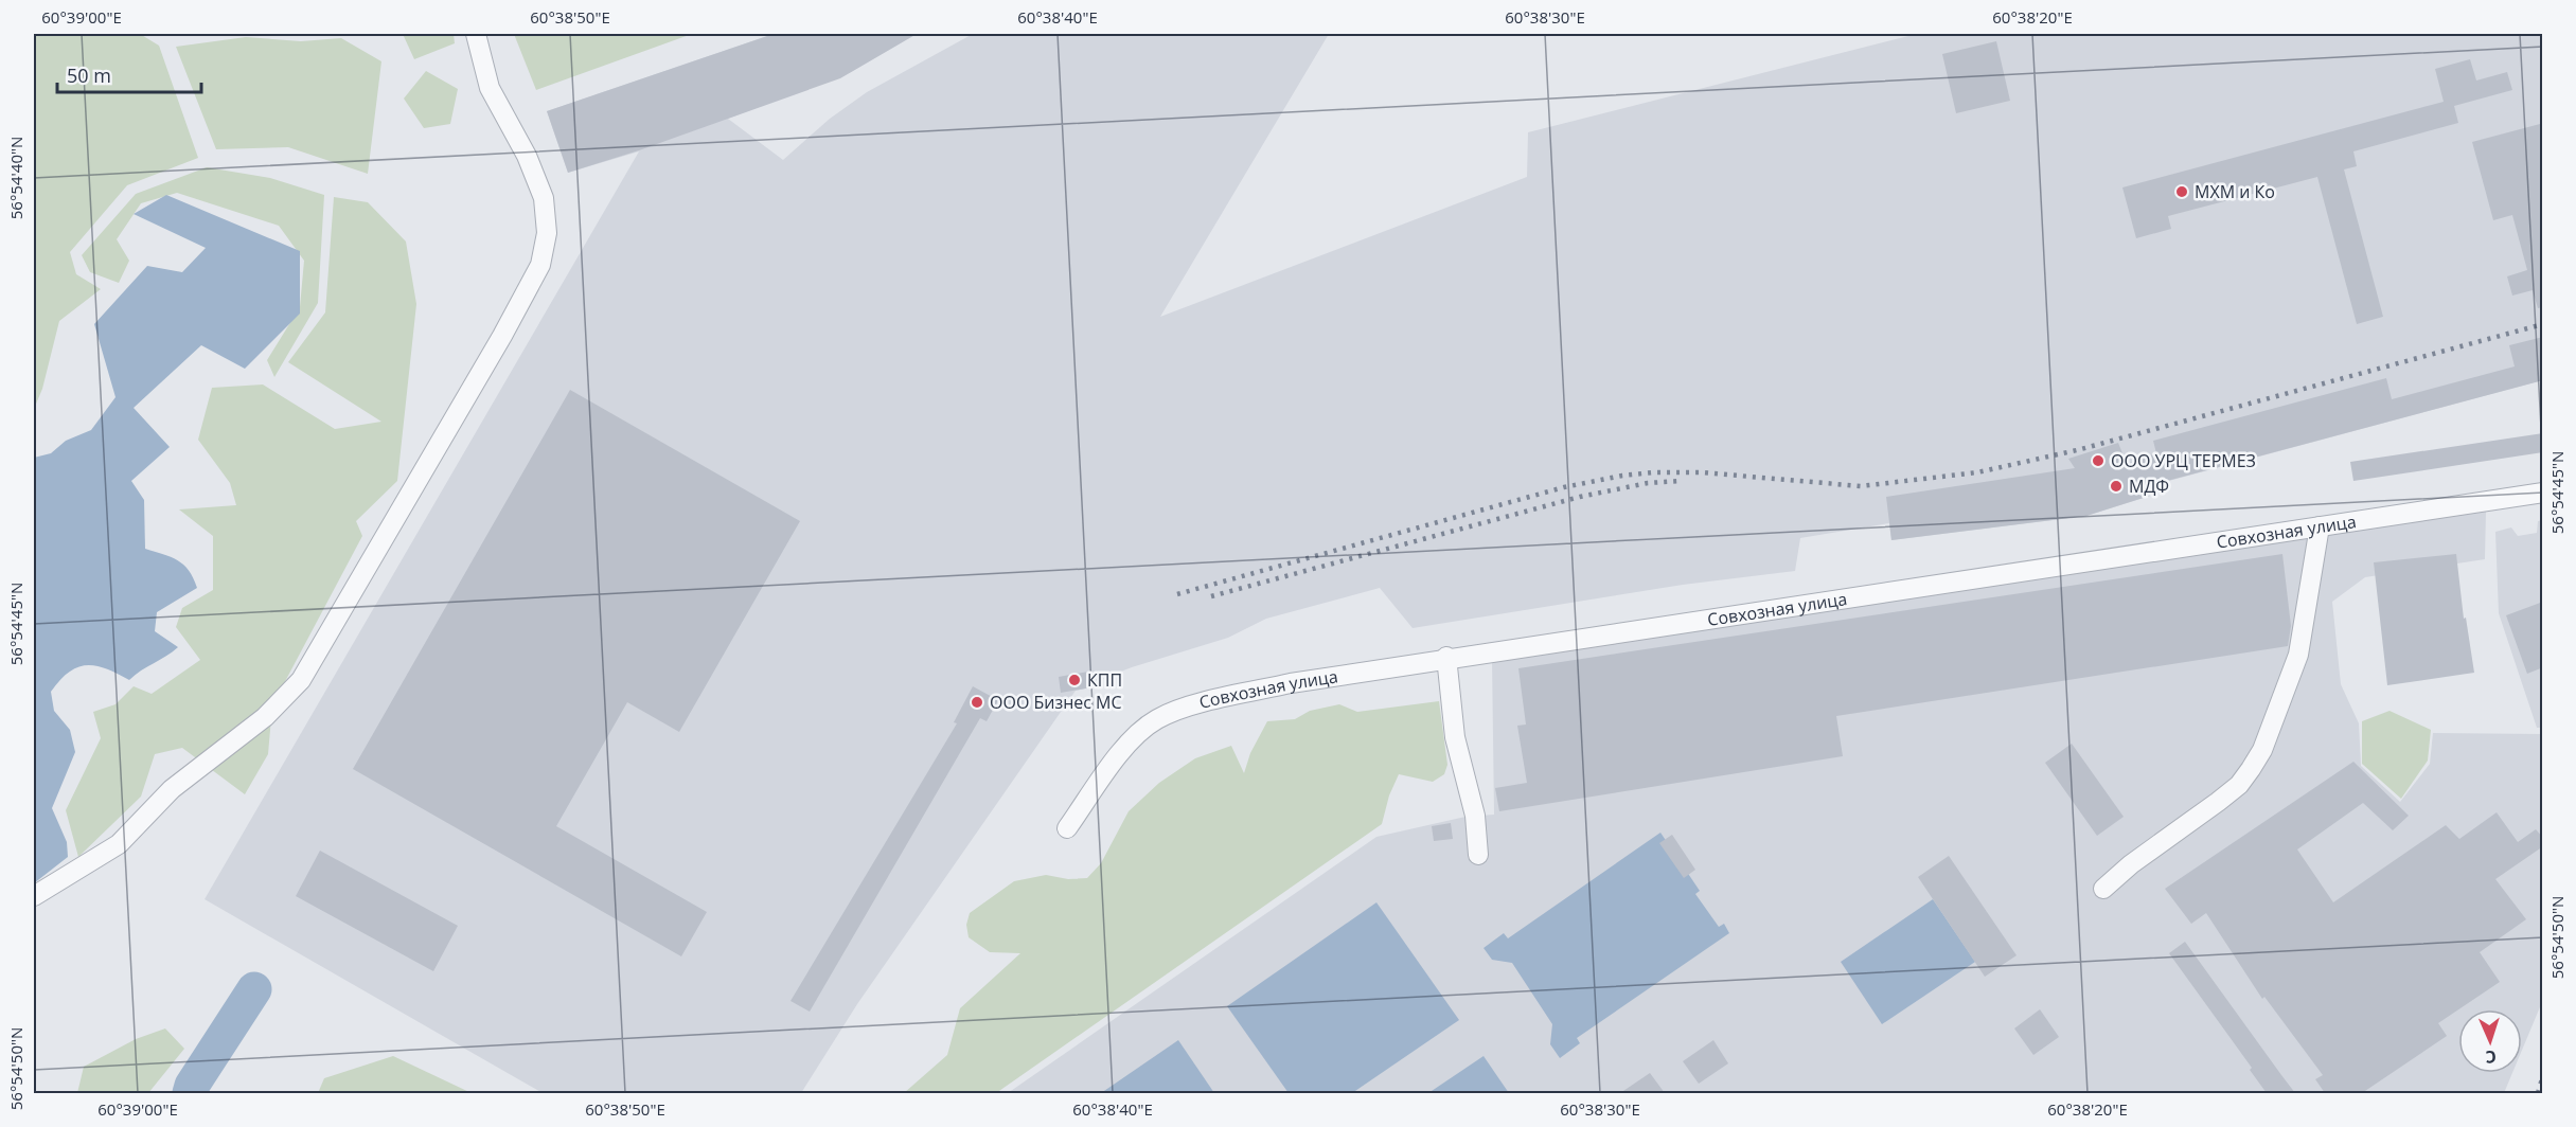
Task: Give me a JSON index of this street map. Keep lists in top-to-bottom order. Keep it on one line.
{"streets":{"street":["Совхозная улица"]},"places":["МХМ и Ко","ООО УРЦ ТЕРМЕЗ","МДФ","КПП","ООО Бизнес МС"],"scale_bar":"50 m","north":"bottom","coordinates":["60°39'00\"E","60°38'50\"E","60°38'40\"E","60°38'30\"E","60°38'20\"E","56°54'40\"N","56°54'45\"N","56°54'50\"N"]}
